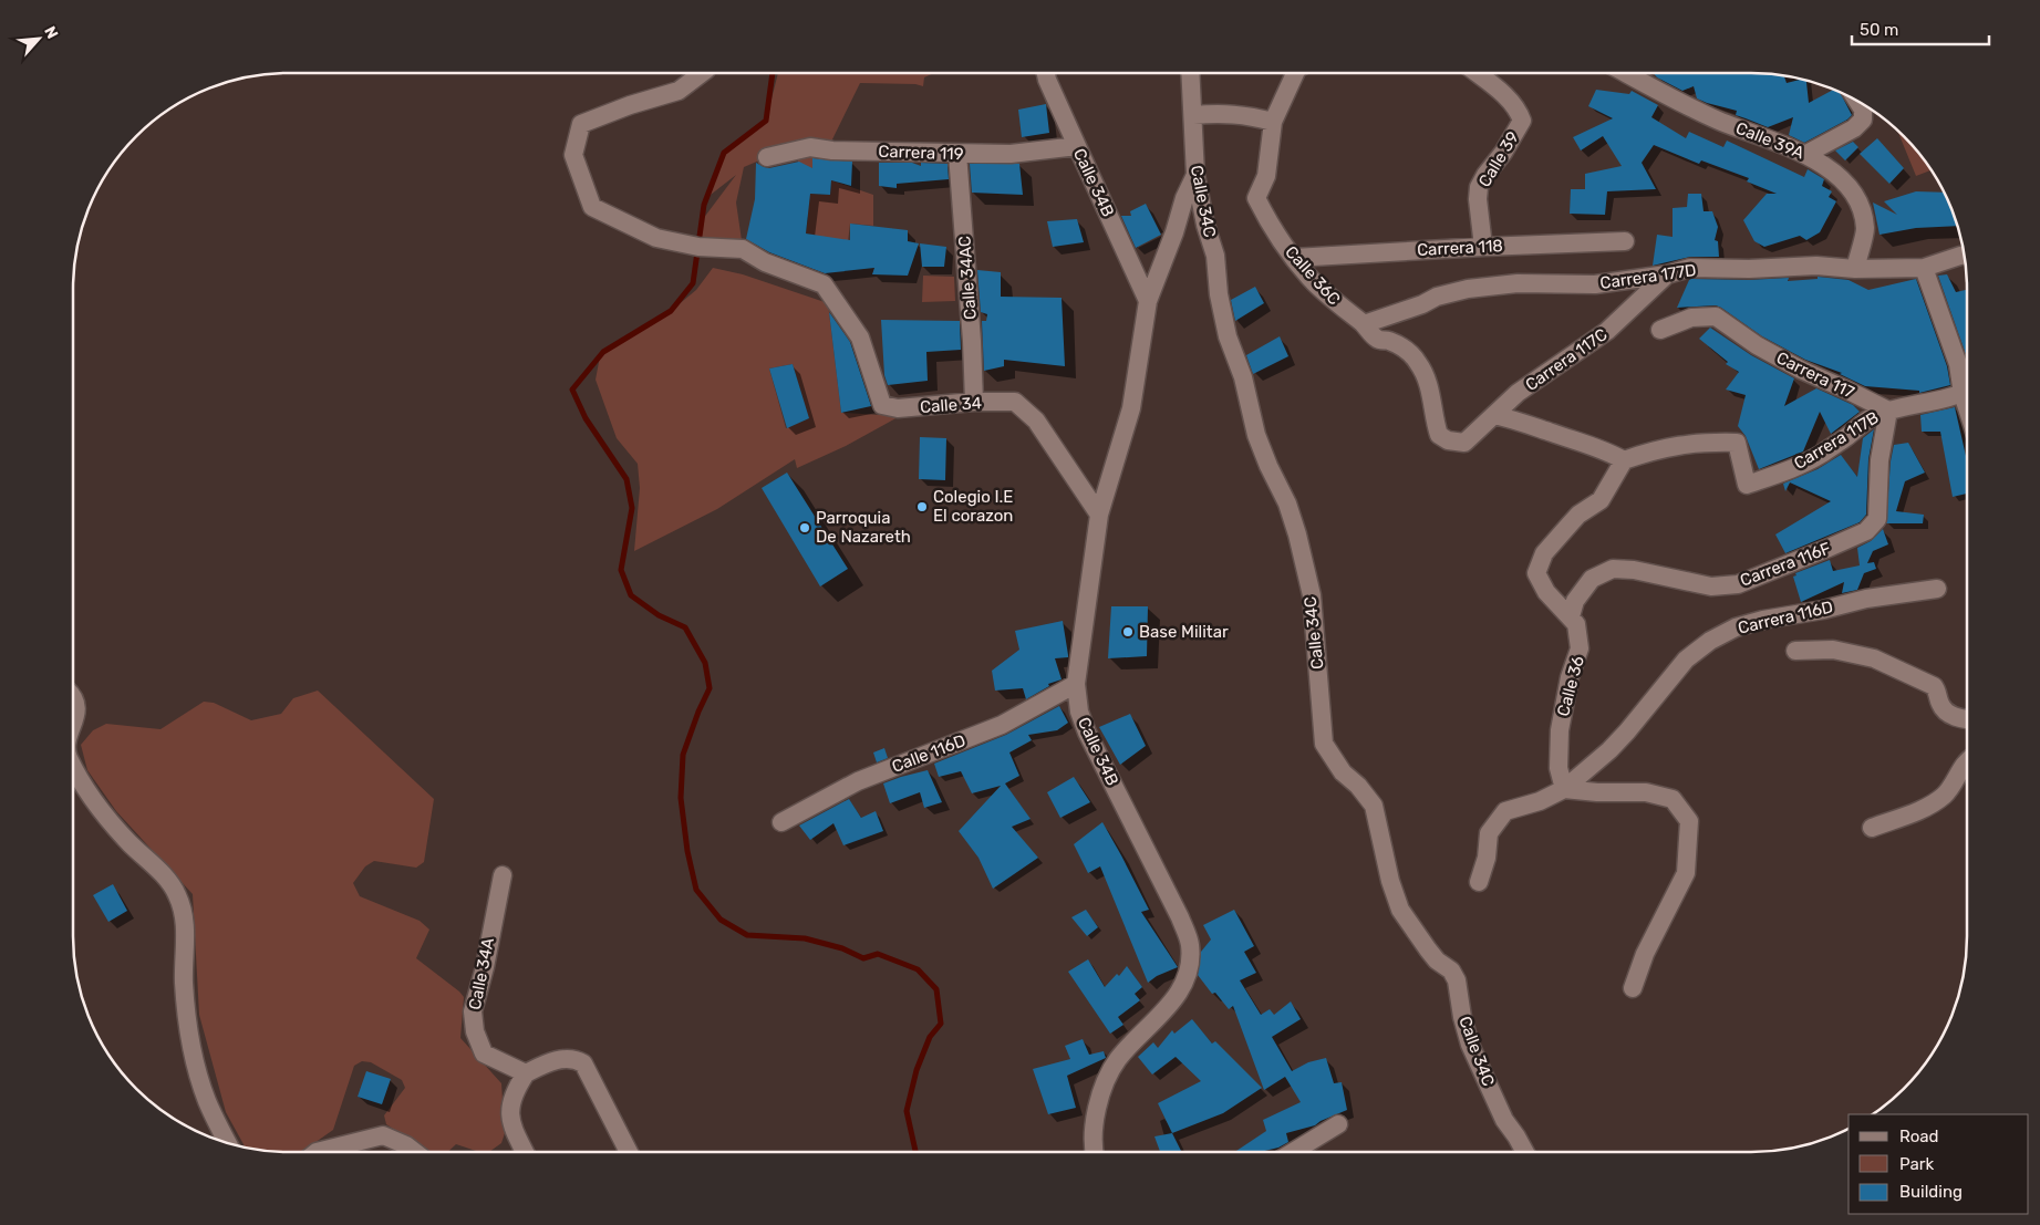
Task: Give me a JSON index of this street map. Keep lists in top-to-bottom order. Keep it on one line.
{"streets":{"street":["Calle 39A","Carrera 119","Calle 39","Calle 34B","Calle 34C","Carrera 118","Calle 36C","Carrera 177D","Calle 34AC","Carrera 117C","Carrera 117","Calle 34","Carrera 117B","Carrera 116F","Carrera 116D","Calle 36","Calle 116D","Calle 34A"]},"crossings":[["Calle 39A","Carrera 177D"],["Carrera 119","Calle 34B"],["Carrera 119","Calle 34AC"],["Calle 39","Carrera 118"],["Calle 34B","Calle 34C"],["Calle 34B","Calle 34"],["Calle 34B","Calle 116D"],["Carrera 118","Calle 36C"],["Calle 36C","Carrera 177D"],["Calle 36C","Carrera 117C"],["Carrera 177D","Carrera 117C"],["Calle 34AC","Calle 34"],["Carrera 117","Carrera 117B"],["Carrera 117","Carrera 116F"],["Carrera 117B","Carrera 116F"],["Carrera 117B","Calle 36"],["Carrera 116F","Calle 36"],["Carrera 116D","Calle 36"]],"places":["Colegio I.E El corazon","Parroquia De Nazareth","Base Militar"],"legend":["Road","Park","Building"],"scale_bar":"50 m","north":"top right"}
